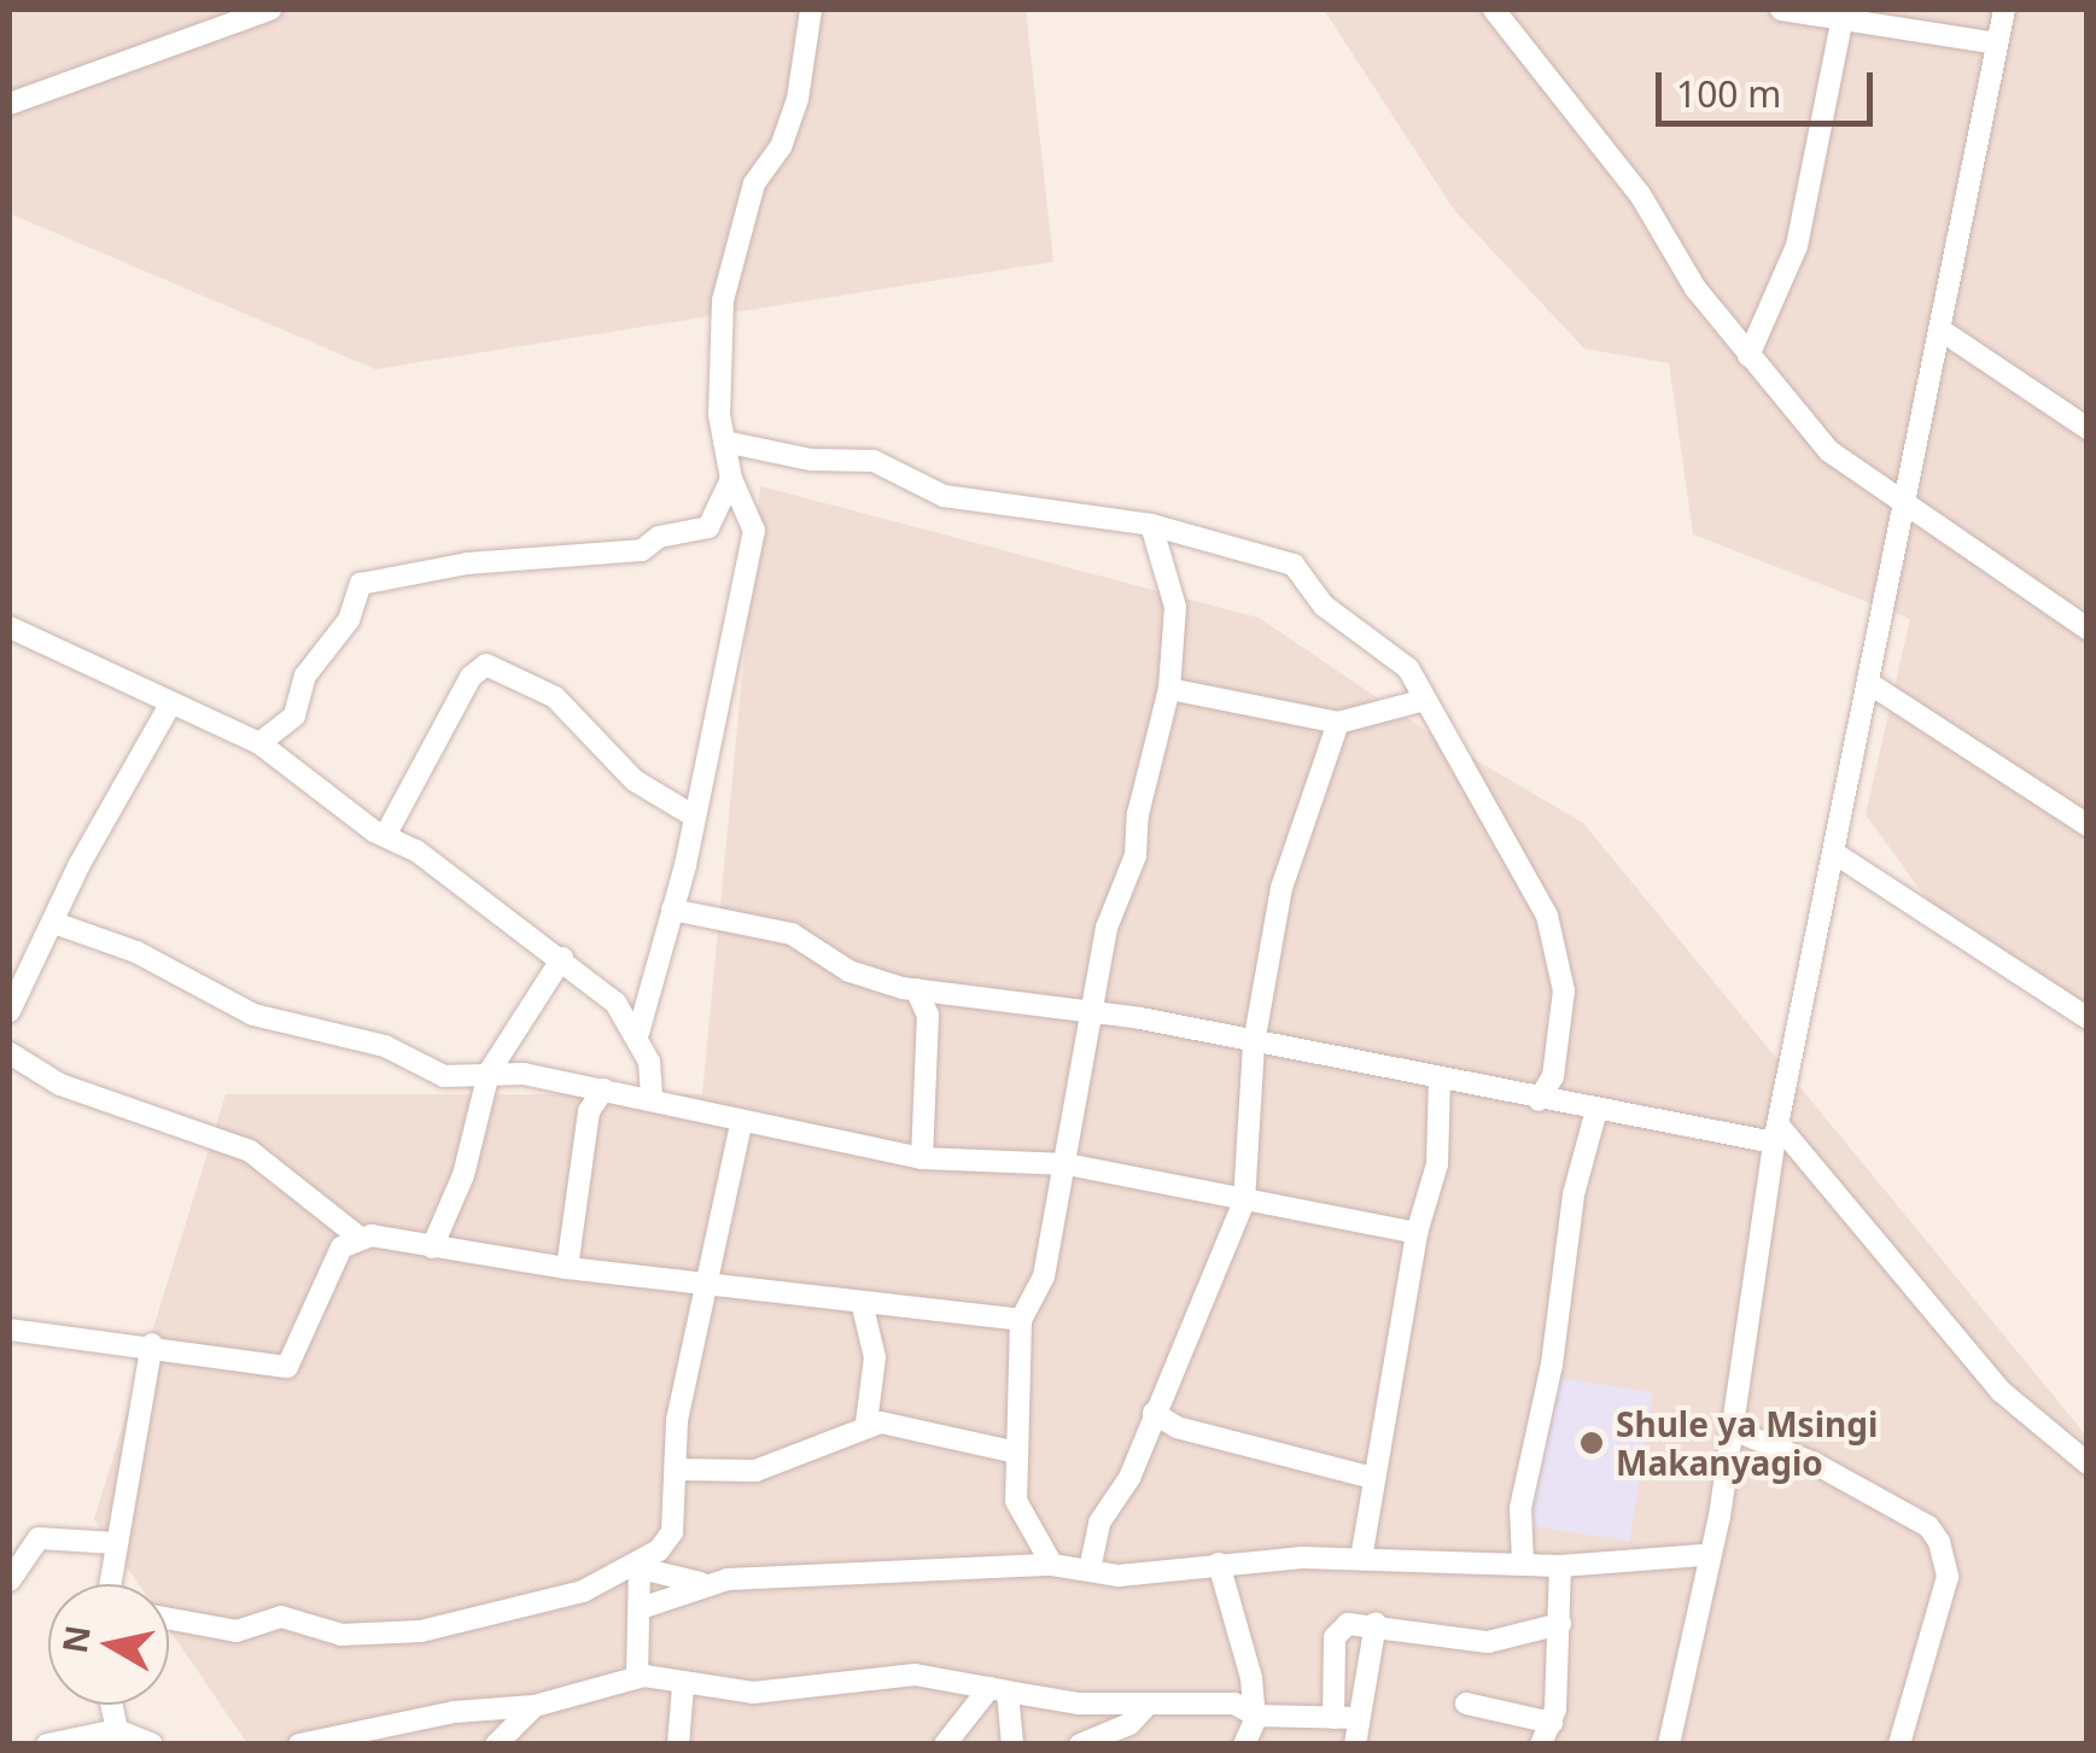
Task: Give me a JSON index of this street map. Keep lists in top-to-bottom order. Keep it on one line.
{"places":["Shule ya Msingi Makanyagio"],"scale_bar":"100 m","north":"left"}
